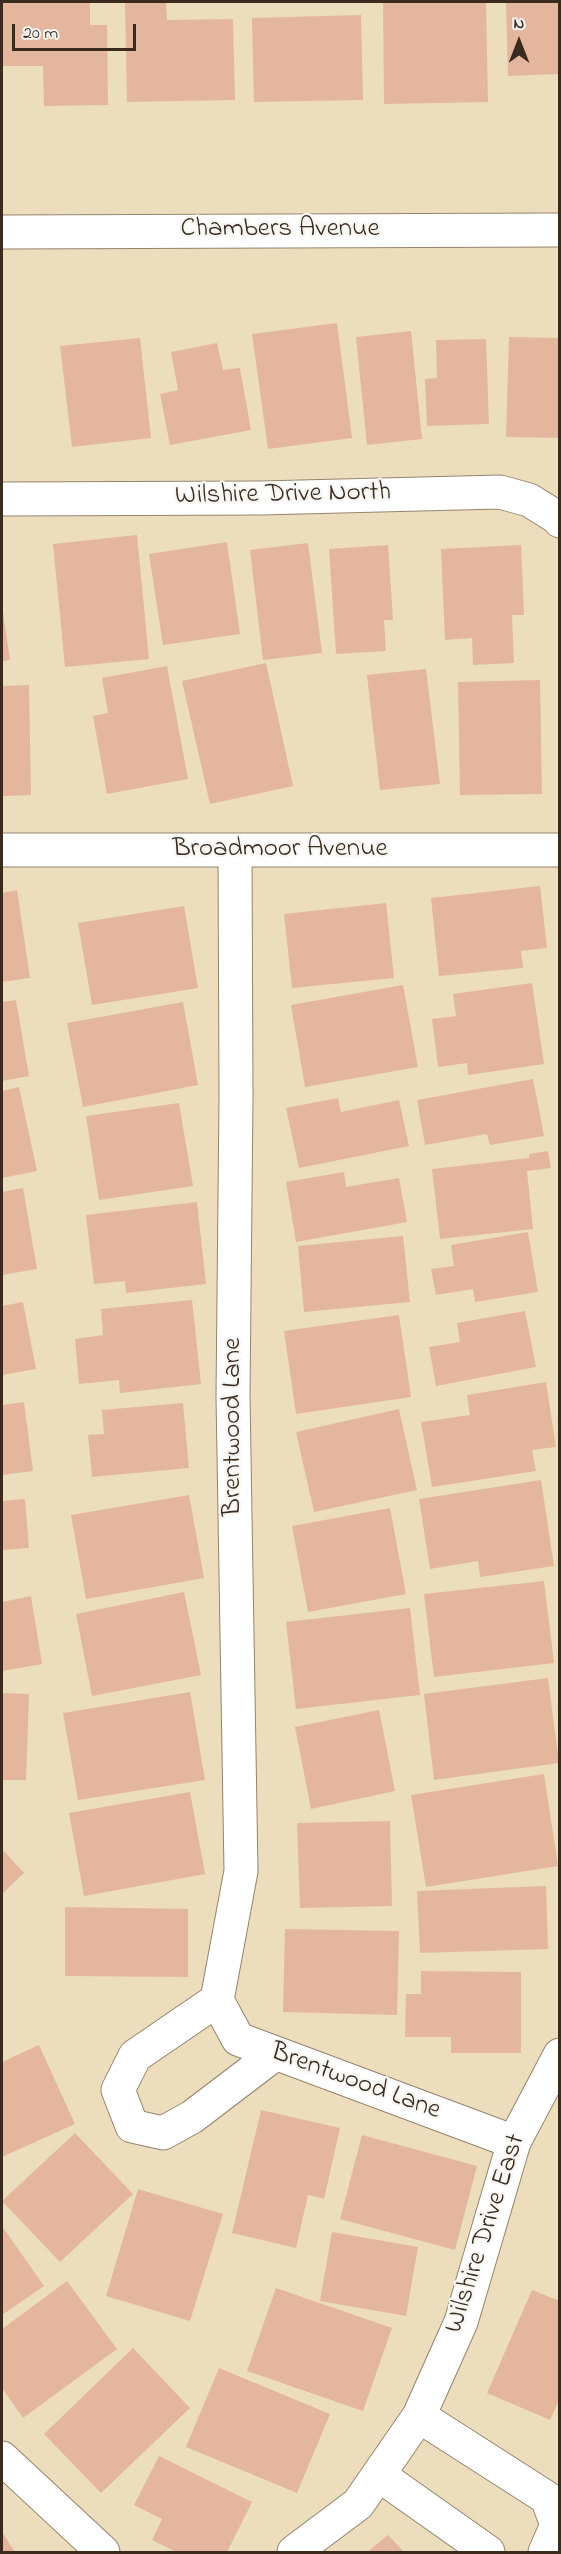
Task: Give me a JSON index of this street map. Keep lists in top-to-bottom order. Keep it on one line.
{"streets":{"street":["Chambers Avenue","Wilshire Drive North","Broadmoor Avenue","Brentwood Lane","Wilshire Drive East"]},"crossings":[["Broadmoor Avenue","Brentwood Lane"],["Brentwood Lane","Wilshire Drive East"]],"scale_bar":"20 m","north":"top"}
